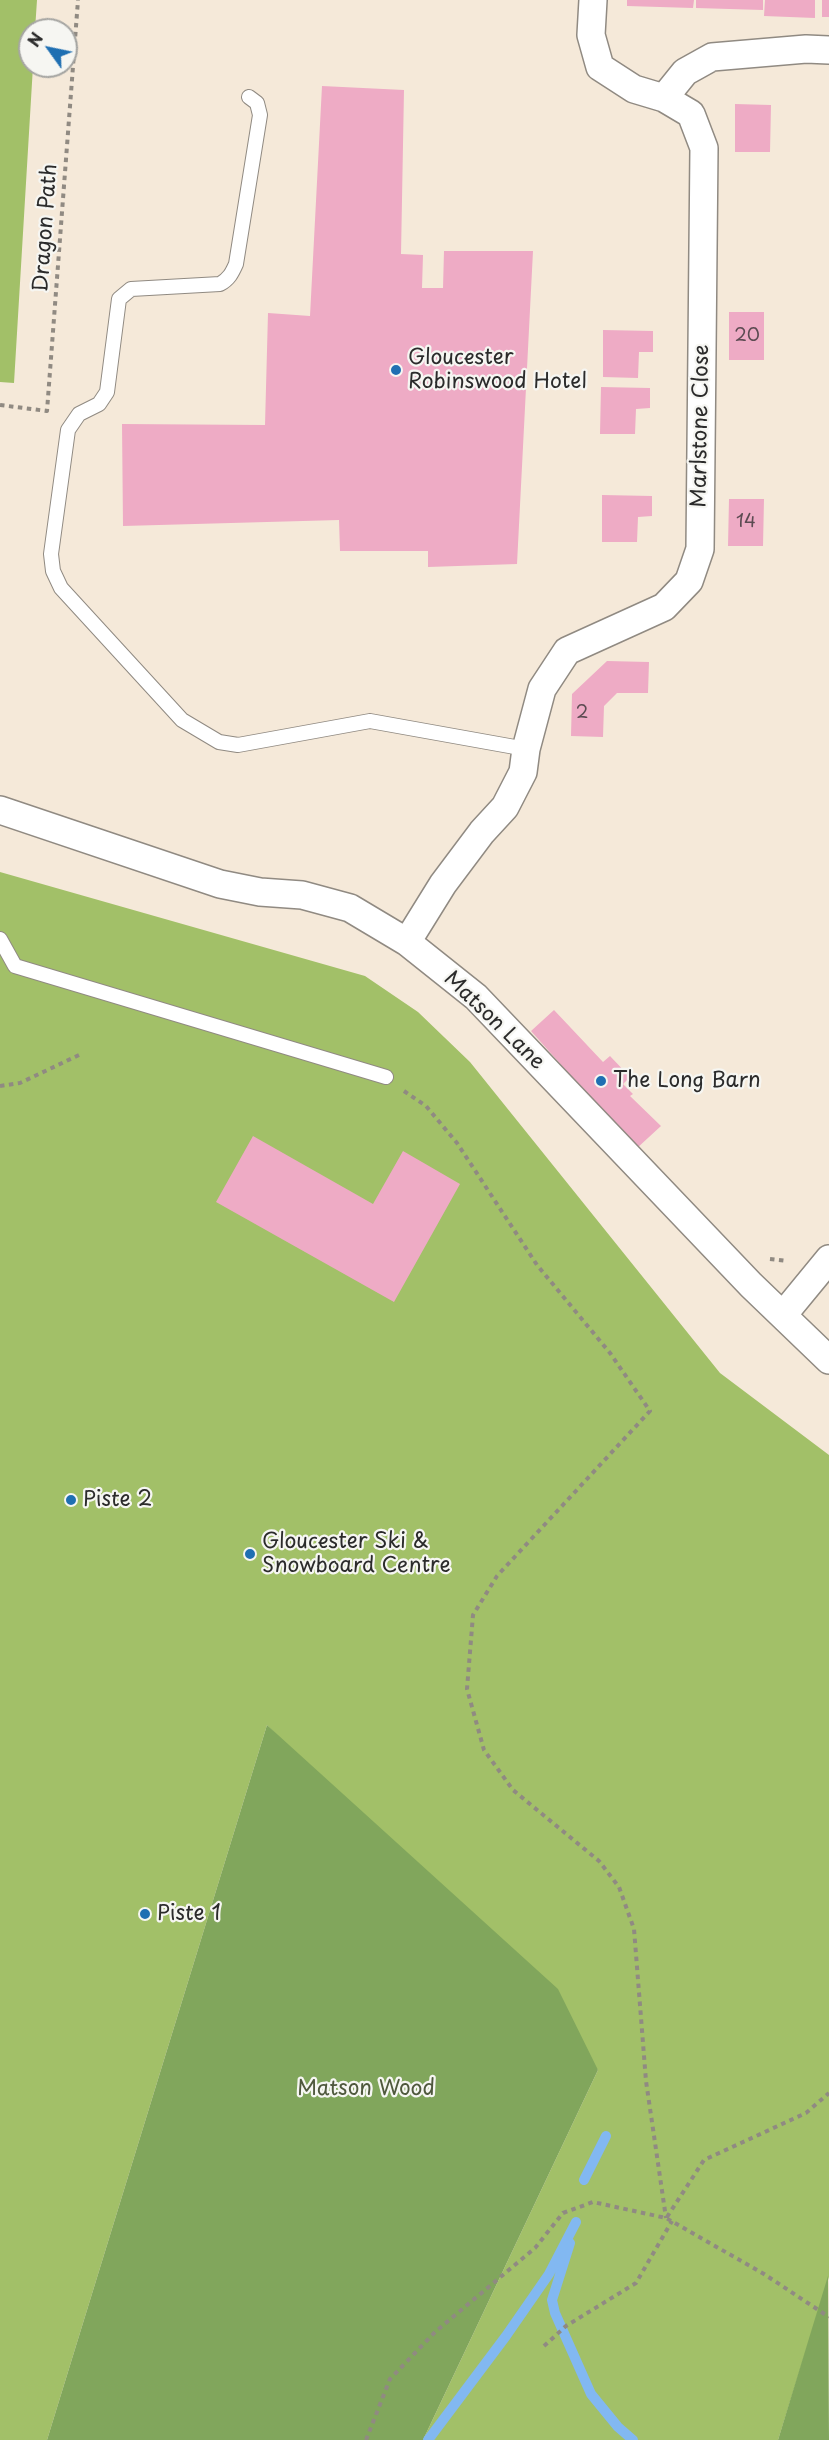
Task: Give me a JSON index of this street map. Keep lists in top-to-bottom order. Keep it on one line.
{"streets":{"street":["Marlstone Close","Matson Lane"],"path":["Dragon Path"]},"crossings":[["Marlstone Close","Matson Lane"]],"parks":["Matson Wood"],"places":["Gloucester Robinswood Hotel","The Long Barn","Piste 2","Gloucester Ski & Snowboard Centre","Piste 1"],"house_numbers":["20","14","2"],"north":"top left"}
